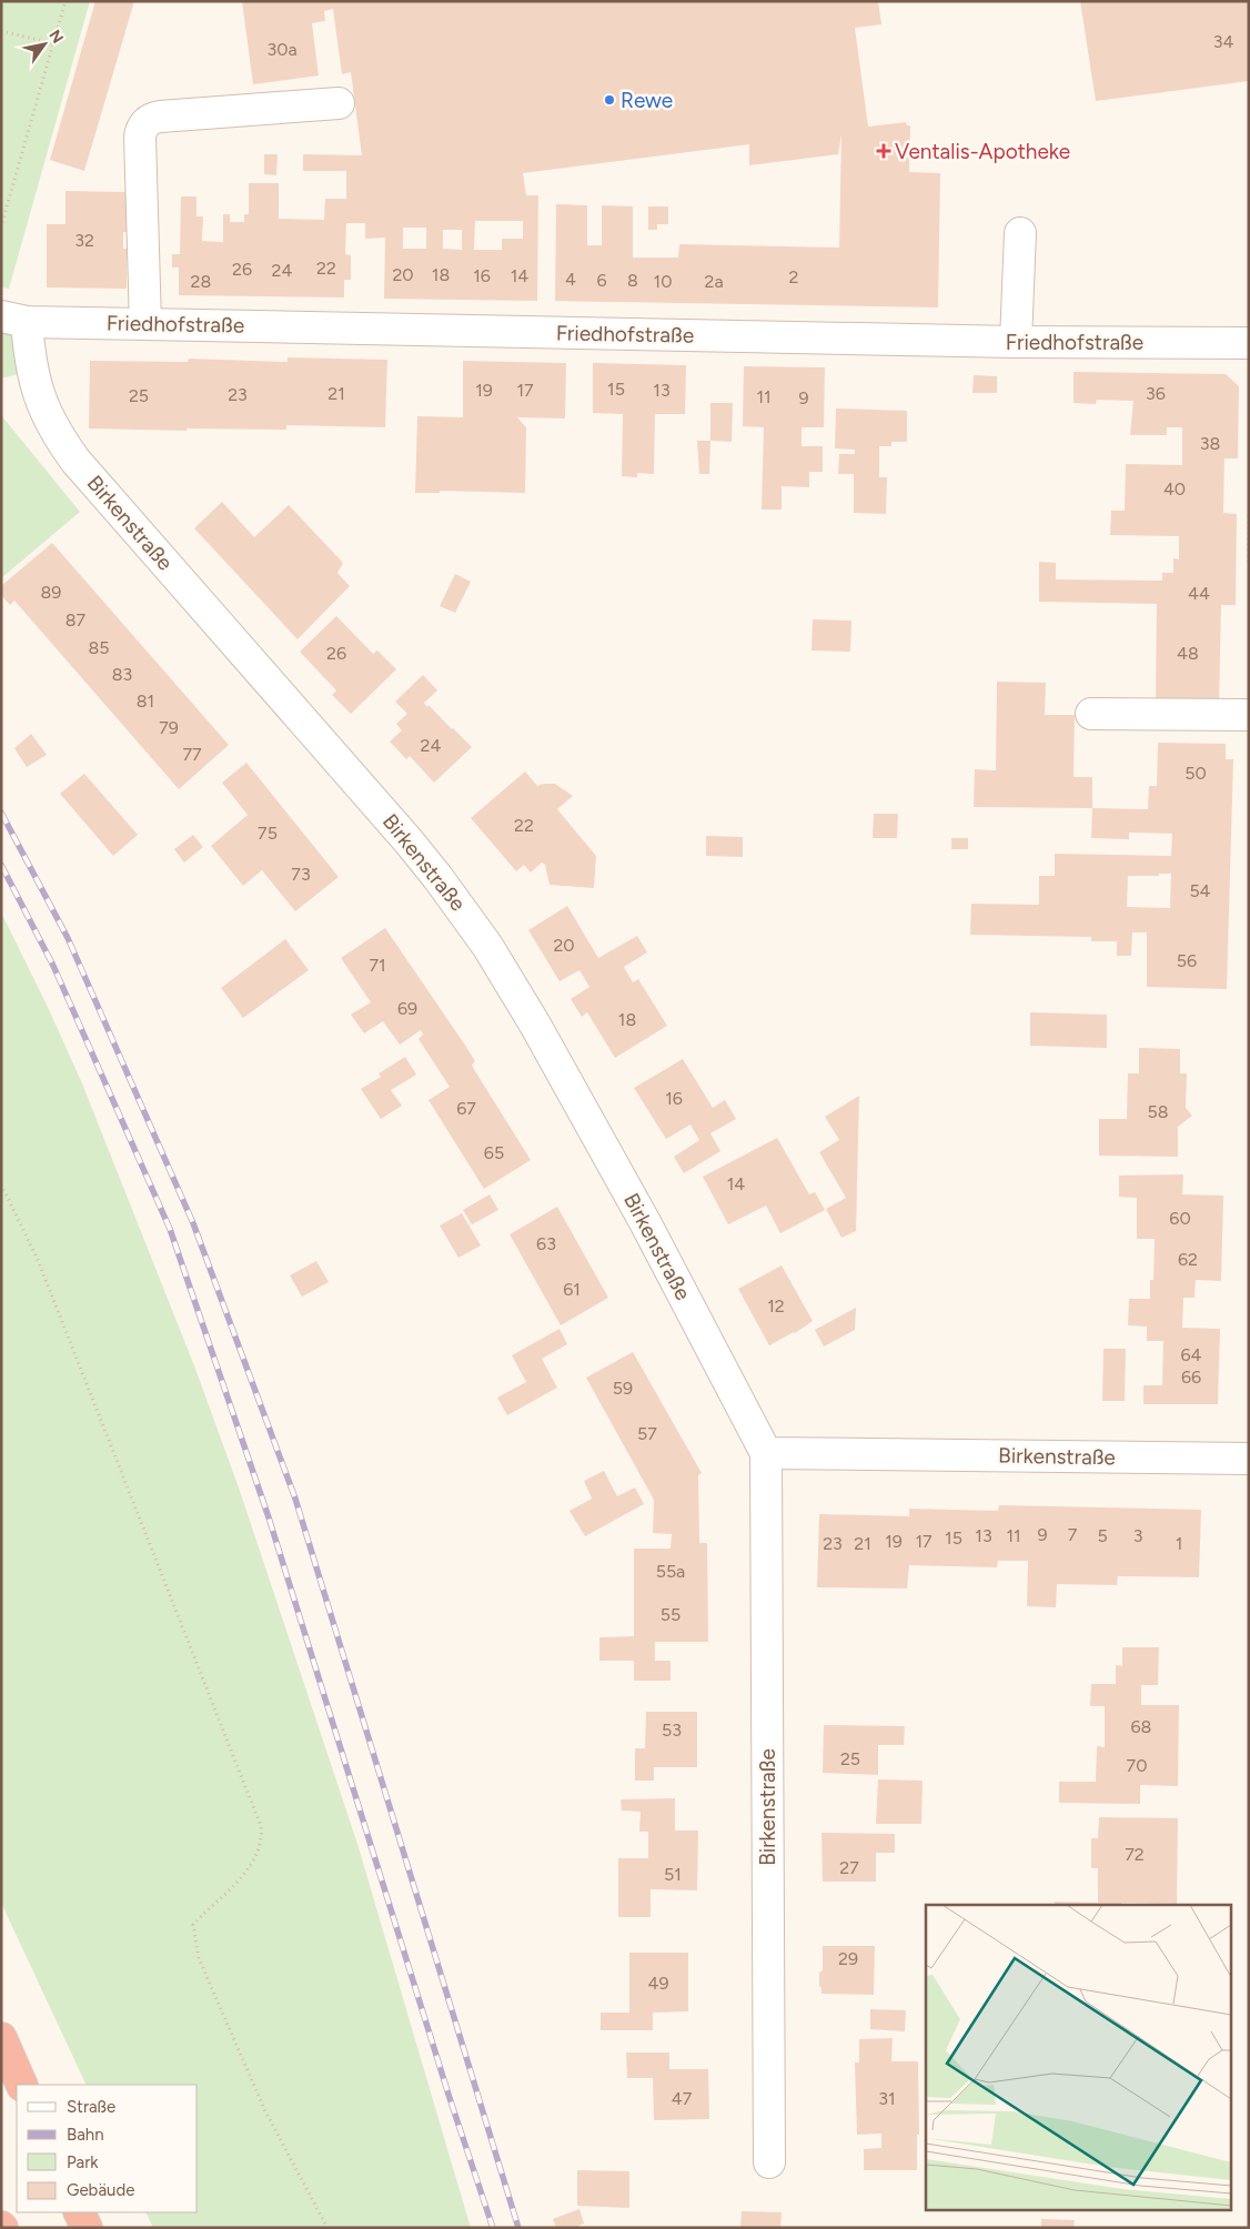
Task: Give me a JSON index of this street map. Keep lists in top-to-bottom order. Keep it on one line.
{"streets":{"street":["Friedhofstraße","Birkenstraße"]},"crossings":[["Friedhofstraße","Birkenstraße"]],"places":{"other":["Rewe"],"health":["Ventalis-Apotheke"]},"house_numbers":["34","30a","32","22","26","24","20","18","16","14","2","4","6","8","28","10","2a","15","19","17","13","21","36","23","25","11","9","38","40","89","44","87","85","26","48","83","81","79","24","77","50","22","75","73","54","20","56","71","69","18","16","67","58","65","14","60","63","62","61","12","64","66","59","57","9","7","13","11","5","3","15","19","17","23","21","1","55a","55","68","53","25","70","72","27","51","29","49","47","31"],"legend":["Straße","Bahn","Park","Gebäude"],"north":"top right"}
